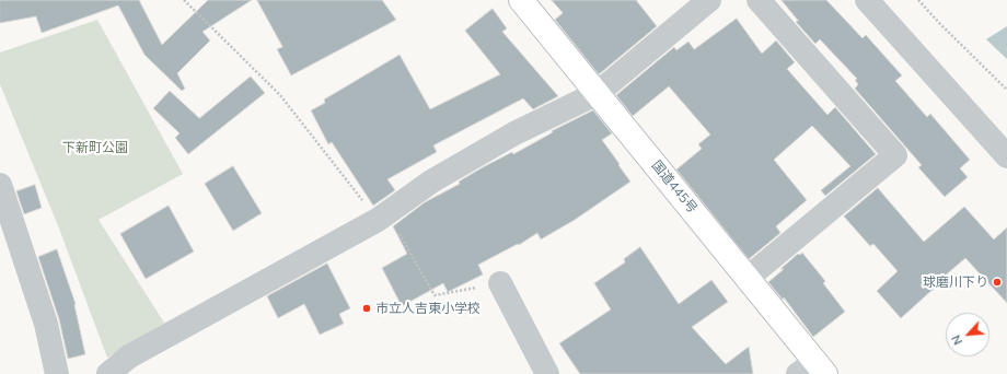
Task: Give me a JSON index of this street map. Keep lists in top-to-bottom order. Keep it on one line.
{"streets":{"highway":["国道445号"]},"parks":["下新町公園"],"places":["球磨川下り","市立人吉東小学校"],"north":"bottom left"}
